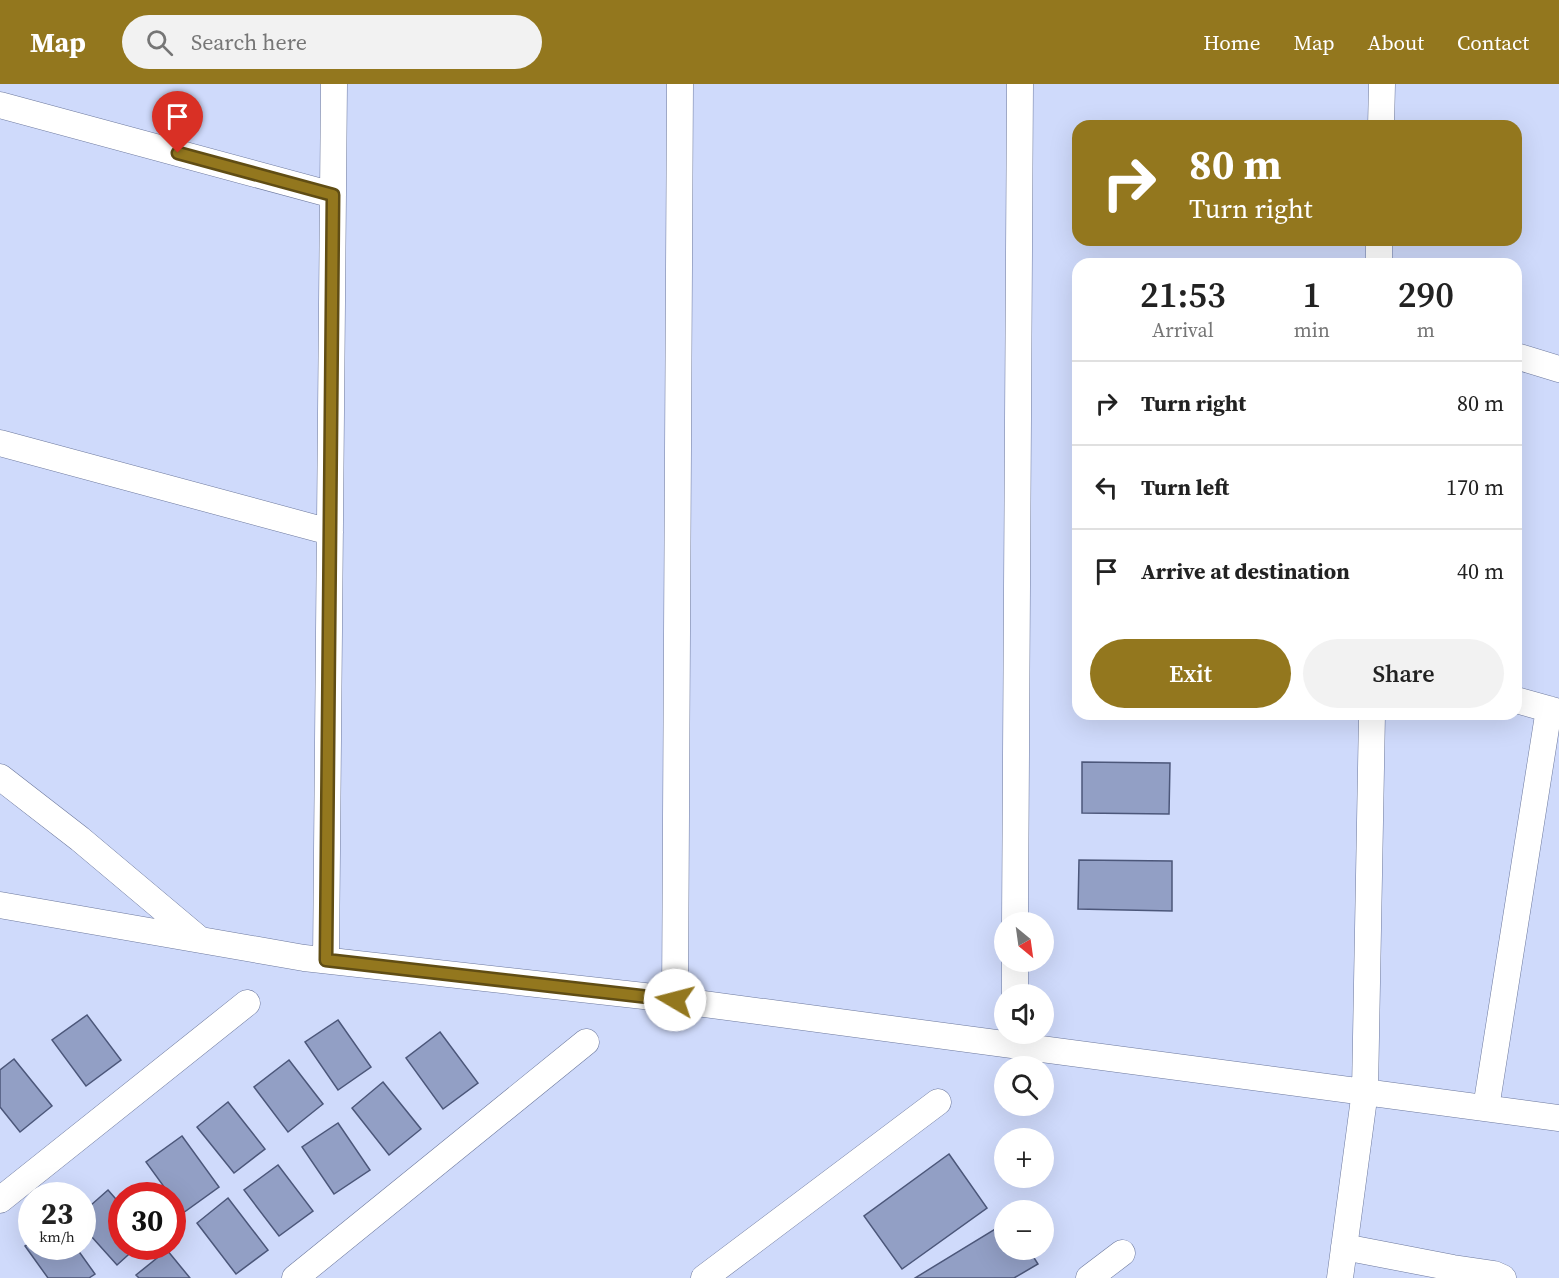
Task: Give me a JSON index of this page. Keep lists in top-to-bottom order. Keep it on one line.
{"north":"bottom right","page":{"header":"Map","search":"Search here","nav":["Home","Map","About","Contact"],"turn":["80 m","Turn right"],"eta":["21:53","Arrival","1","min","290","m"],"list":[{"name":"Turn right","value":"80 m"},{"name":"Turn left","value":"170 m"},{"name":"Arrive at destination","value":"40 m"}],"buttons":["Exit","Share"],"map_buttons":["+","−"],"speed":"23 km/h","limit":"30"}}
